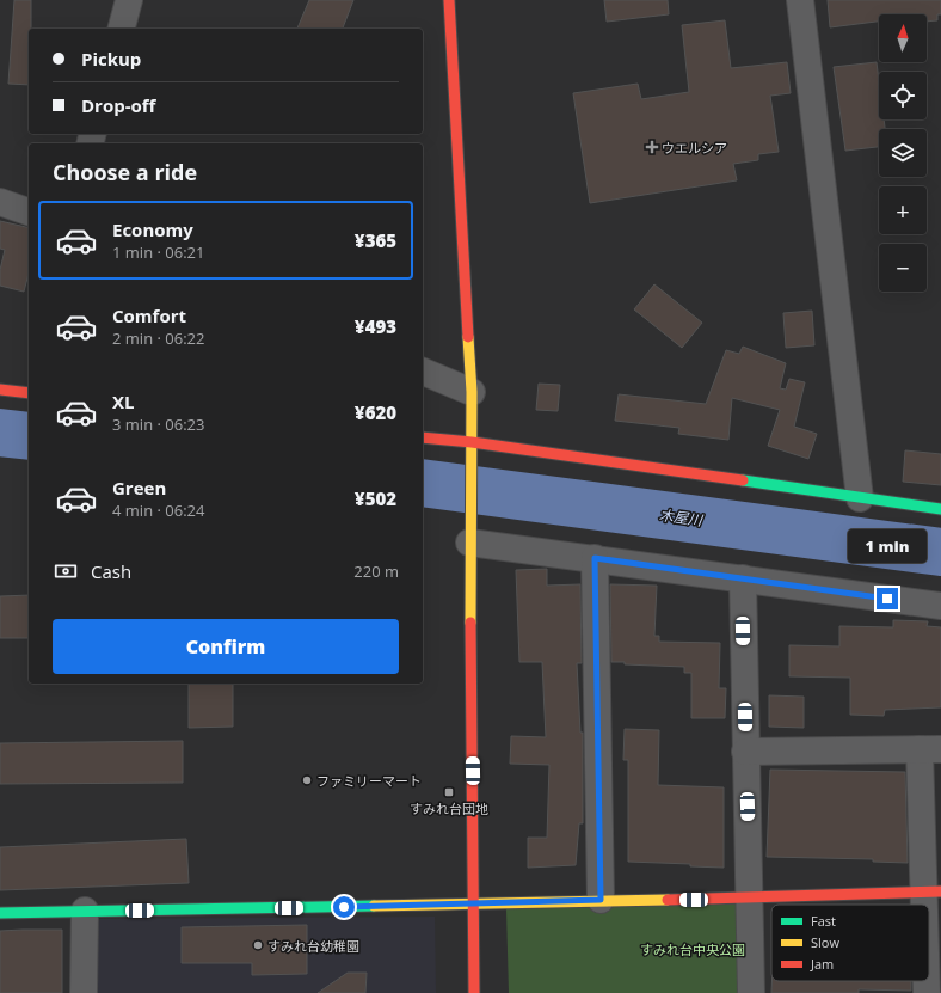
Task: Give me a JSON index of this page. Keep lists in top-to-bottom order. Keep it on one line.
{"water":["木屋川"],"parks":["すみれ台中央公園"],"places":{"health":["ウエルシア"],"other":["ファミリーマート","すみれ台幼稚園"],"transit":["すみれ台団地"]},"legend":["Fast","Slow","Jam"],"north":"top","page":{"map_buttons":["+","−"],"banner":["Pickup","Drop-off"],"heading":"Choose a ride","list":[{"name":"Economy","note":"1 min · 06:21","value":"¥365"},{"name":"Comfort","note":"2 min · 06:22","value":"¥493"},{"name":"XL","note":"3 min · 06:23","value":"¥620"},{"name":"Green","note":"4 min · 06:24","value":"¥502"}],"bubble":"1 min","pay":["Cash","220 m"],"buttons":"Confirm"}}
